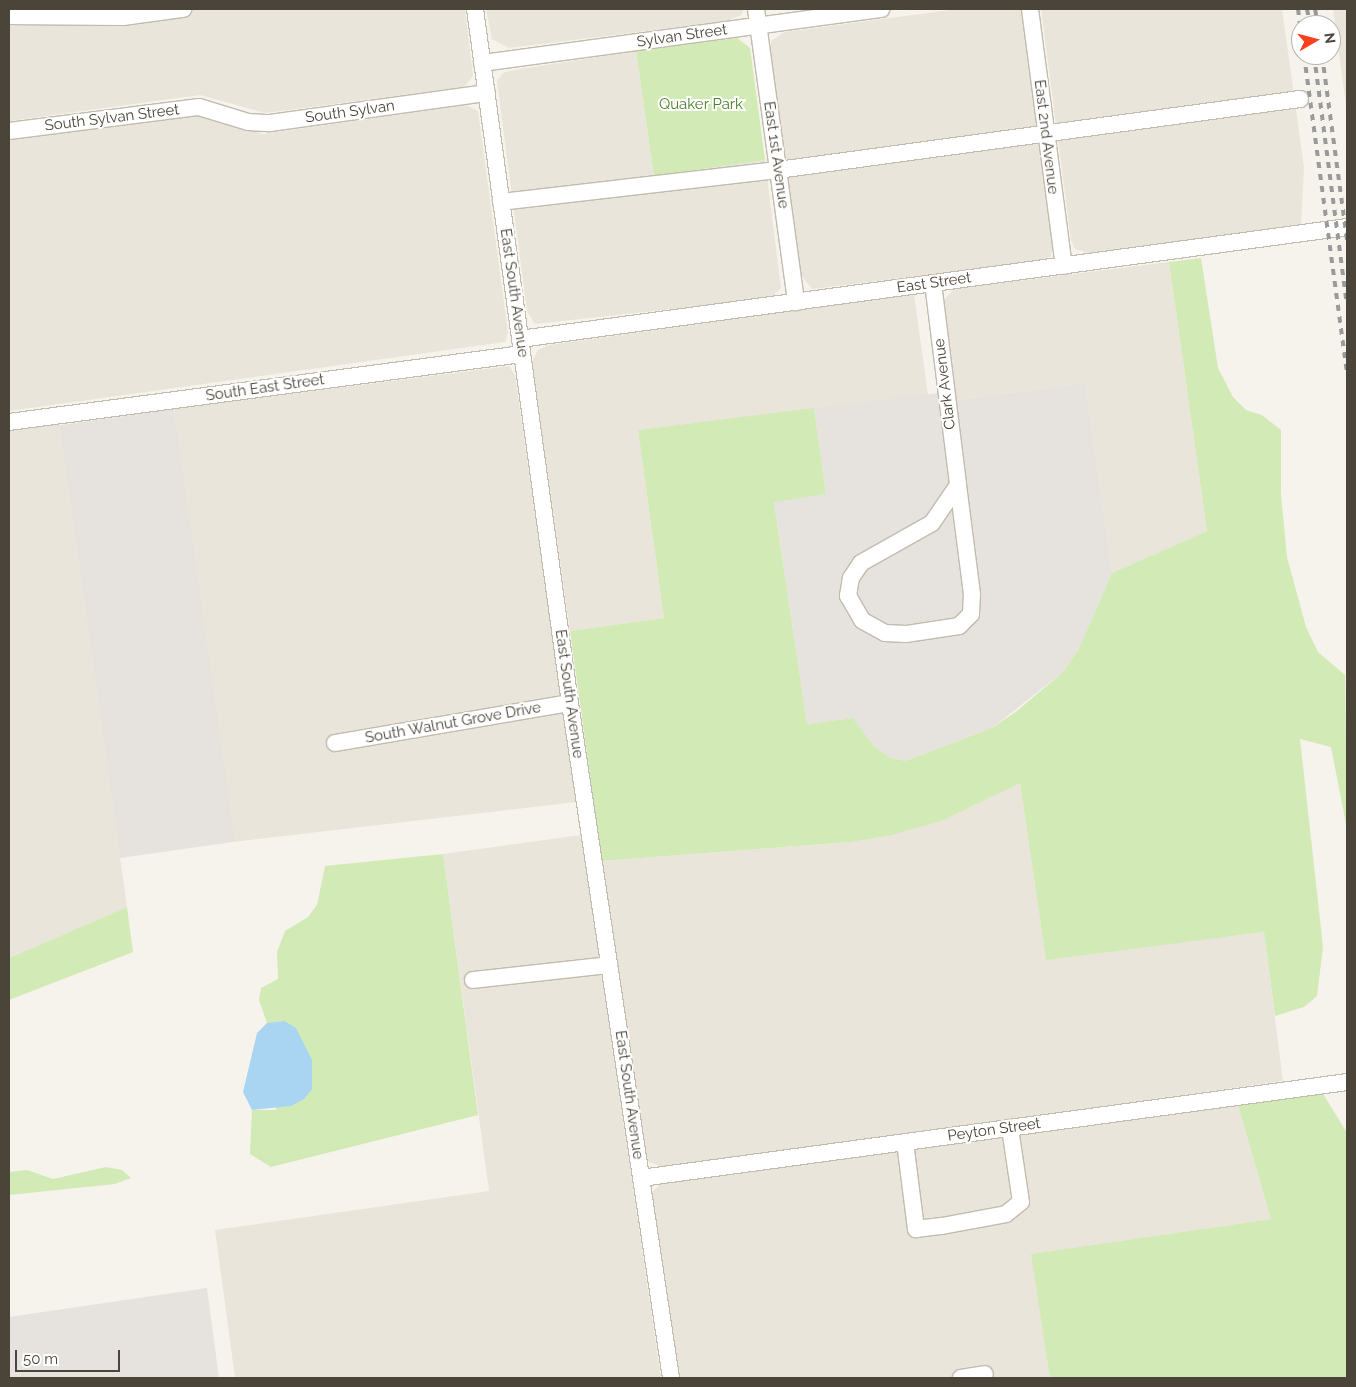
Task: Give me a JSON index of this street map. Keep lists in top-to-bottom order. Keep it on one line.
{"streets":{"street":["Sylvan Street","South Sylvan","South Sylvan Street","East 2nd Avenue","East 1st Avenue","East Street","East South Avenue","Clark Avenue","South East Street","South Walnut Grove Drive","Peyton Street"]},"crossings":[["Sylvan Street","East 1st Avenue"],["Sylvan Street","East South Avenue"],["South Sylvan","South Sylvan Street"],["South Sylvan","East South Avenue"],["East 2nd Avenue","East Street"],["East 1st Avenue","East Street"],["East Street","East South Avenue"],["East Street","Clark Avenue"],["East Street","South East Street"],["East South Avenue","South East Street"],["East South Avenue","South Walnut Grove Drive"],["East South Avenue","Peyton Street"]],"parks":["Quaker Park"],"scale_bar":"50 m","north":"right"}
